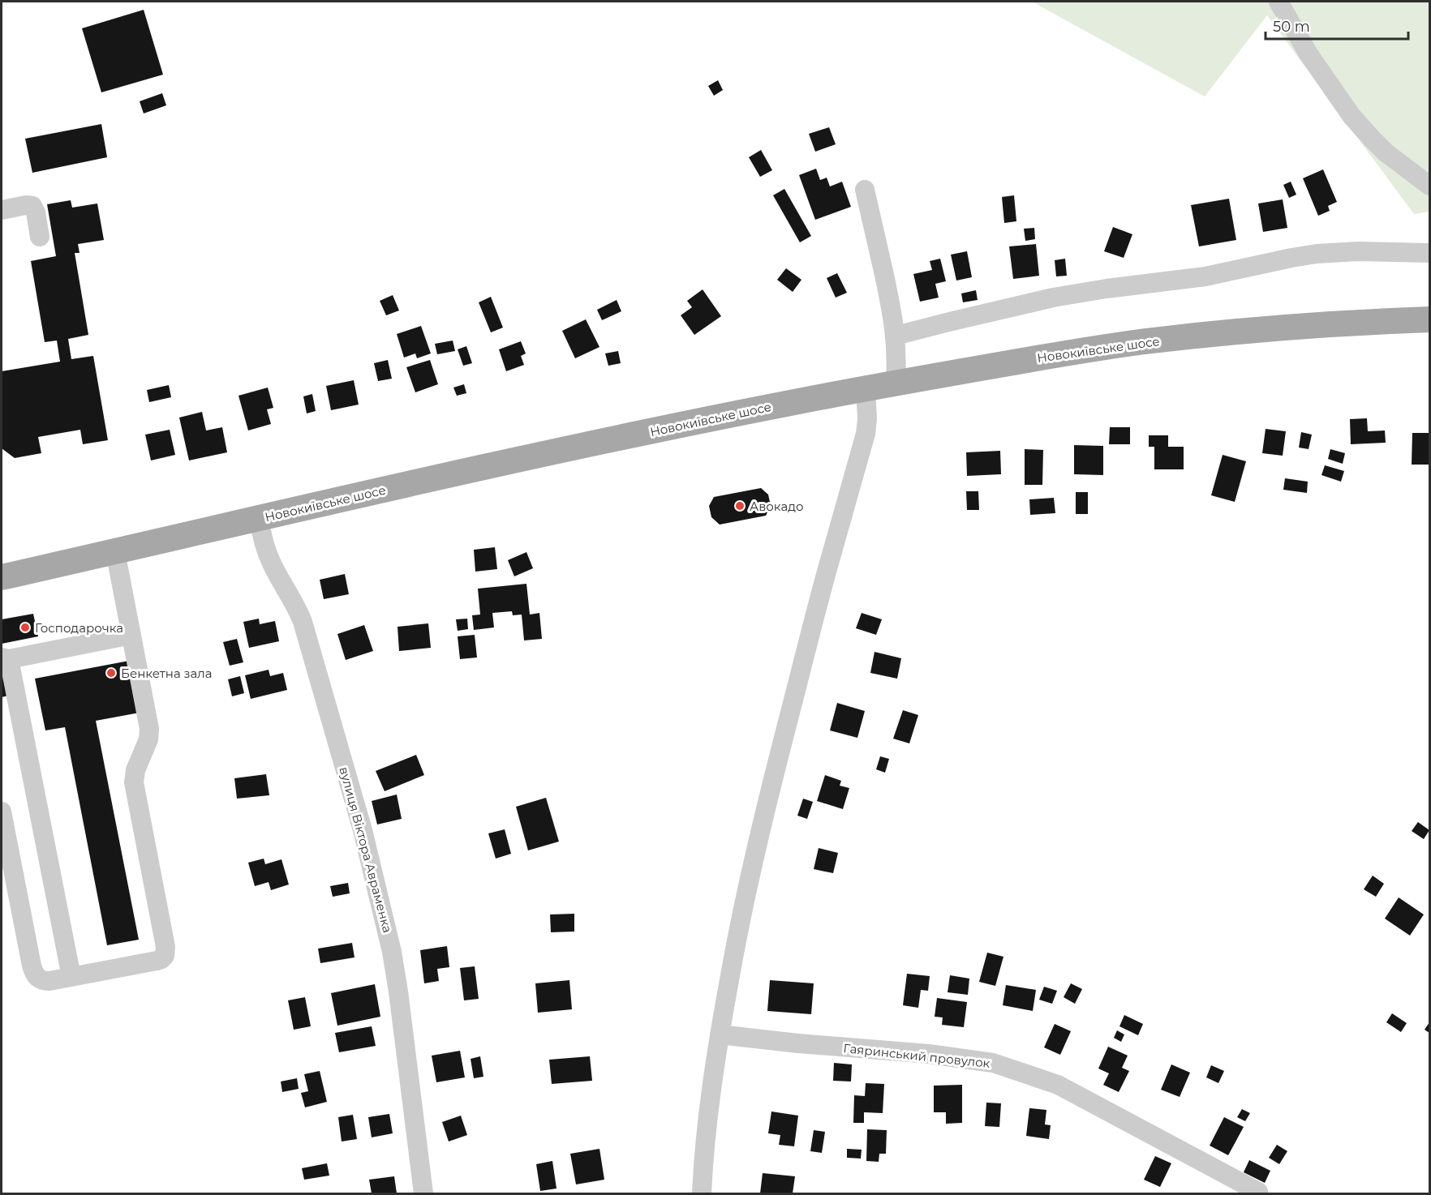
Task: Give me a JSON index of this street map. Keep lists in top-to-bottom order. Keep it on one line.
{"streets":{"main road":["Новокиївське шосе"],"street":["вулиця Віктора Авраменка","Гаяринський провулок"]},"crossings":[["Новокиївське шосе","вулиця Віктора Авраменка"]],"places":["Авокадо","Господарочка","Бенкетна зала"],"scale_bar":"50 m"}
